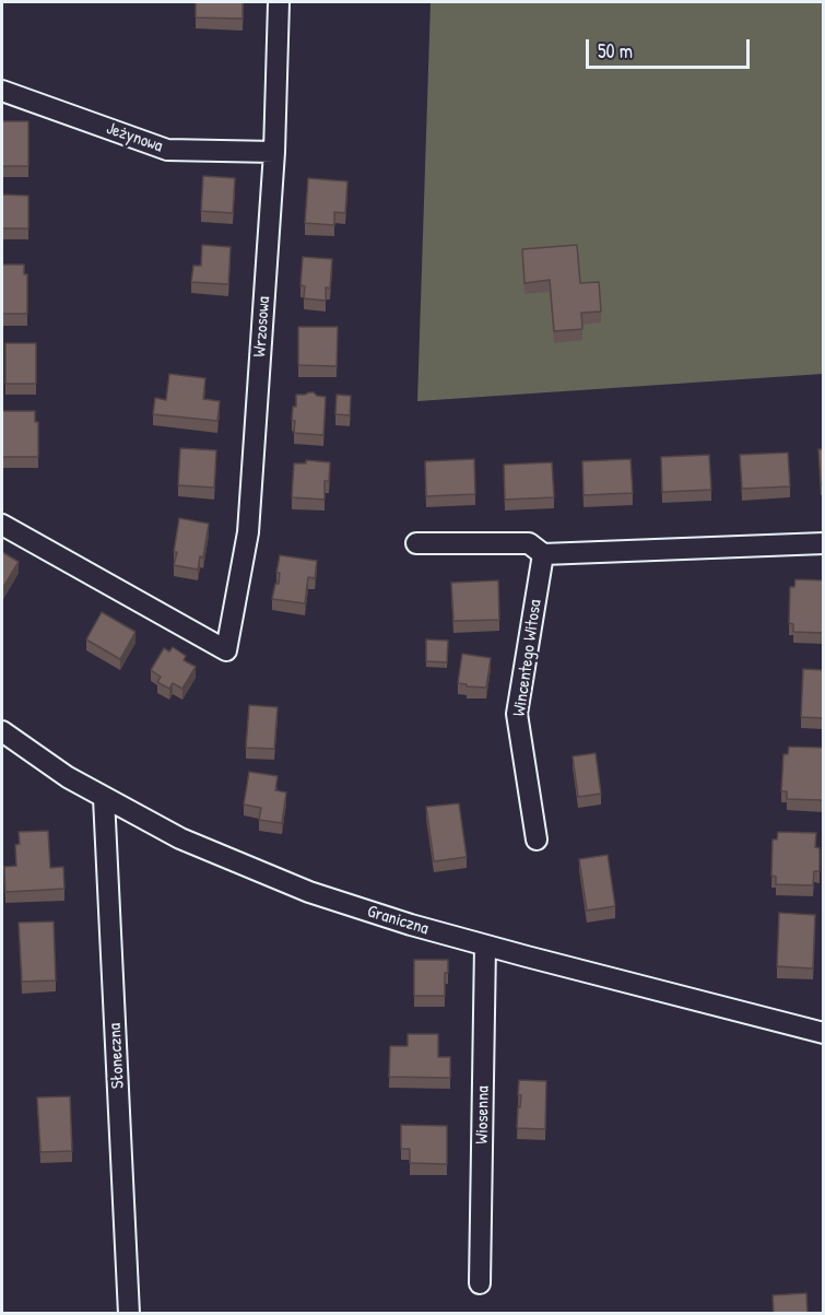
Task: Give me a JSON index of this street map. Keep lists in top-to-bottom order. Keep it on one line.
{"streets":{"street":["Jeżynowa","Wrzosowa","Wincentego Witosa","Graniczna","Słoneczna","Wiosenna"]},"crossings":[["Jeżynowa","Wrzosowa"],["Graniczna","Słoneczna"],["Graniczna","Wiosenna"]],"scale_bar":"50 m"}
